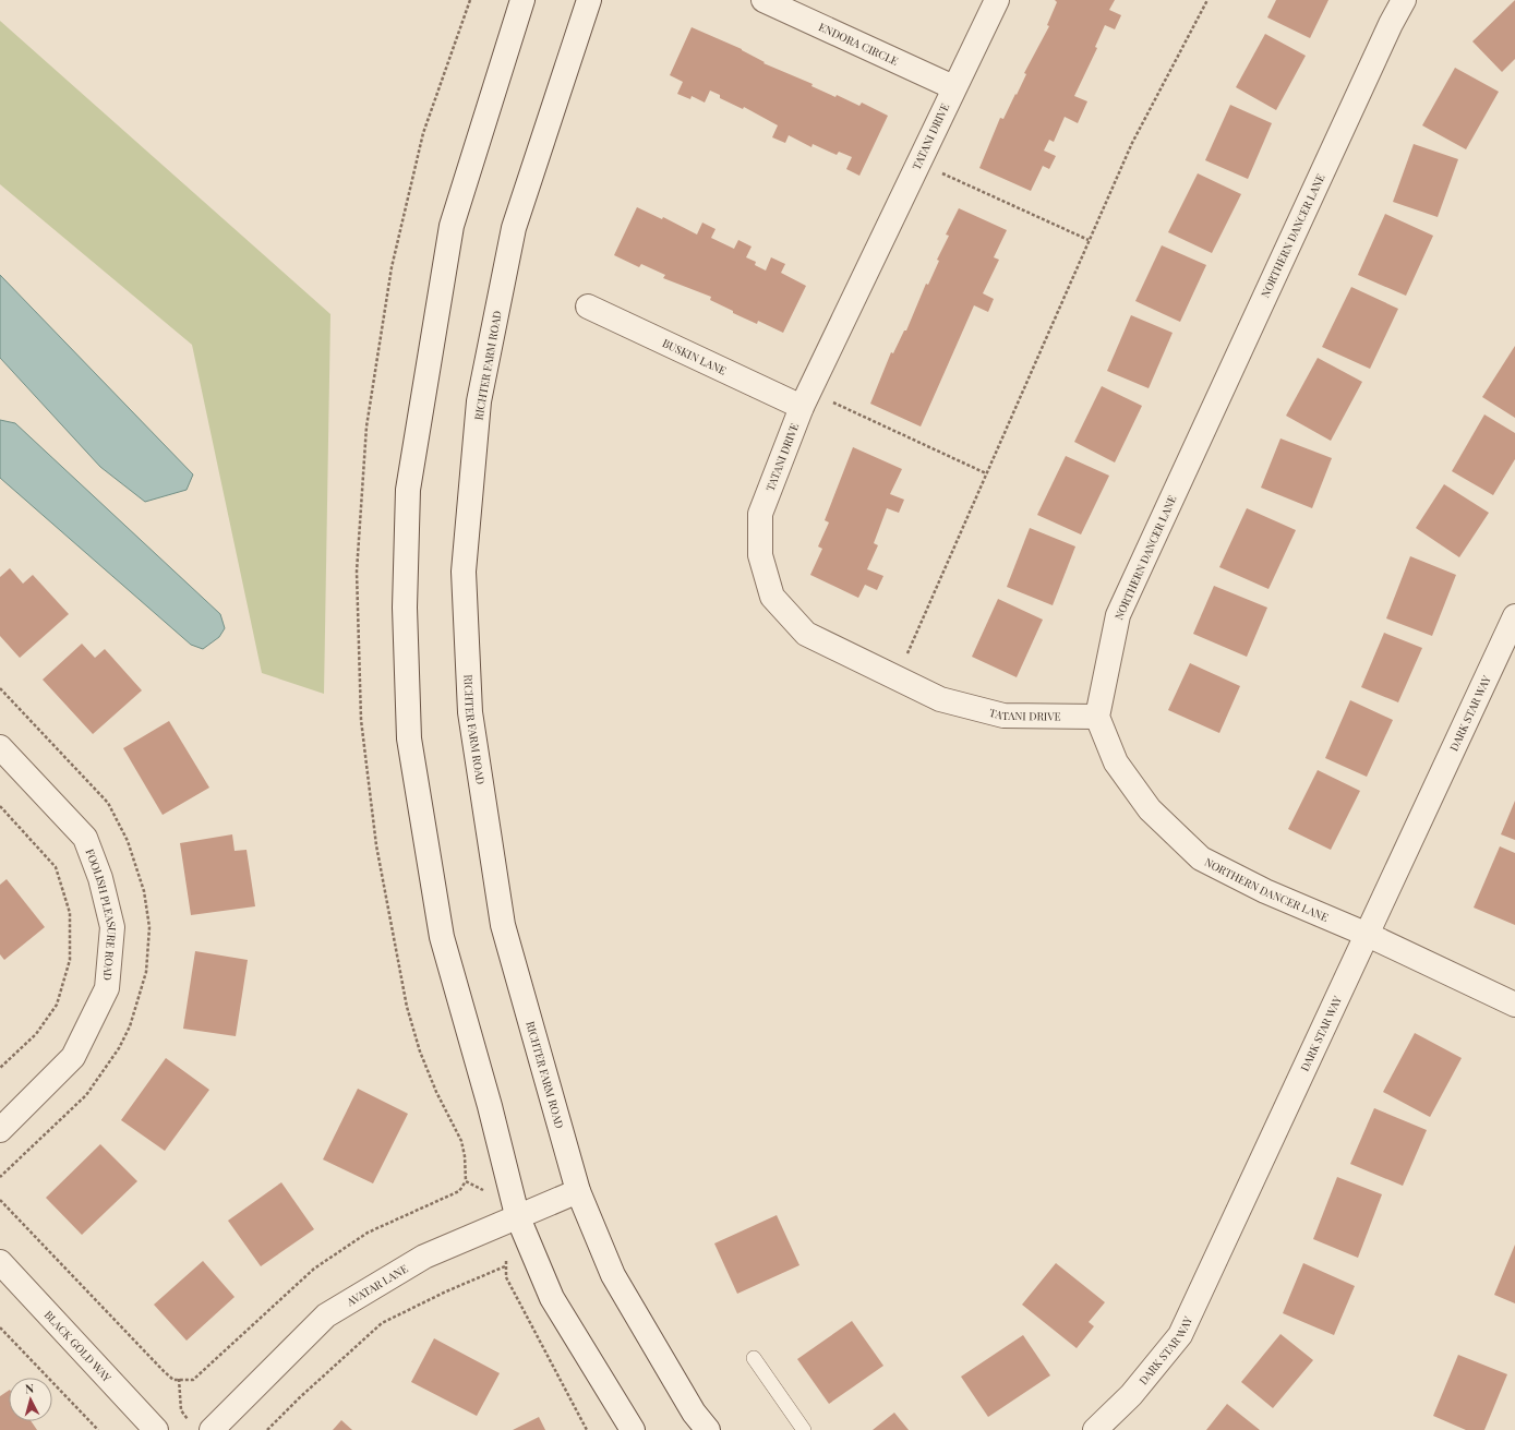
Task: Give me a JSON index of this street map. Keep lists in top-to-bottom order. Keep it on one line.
{"streets":{"street":["ENDORA CIRCLE","TATANI DRIVE","NORTHERN DANCER LANE","BUSKIN LANE","RICHTER FARM ROAD","DARK STAR WAY","FOOLISH PLEASURE ROAD","AVATAR LANE","BLACK GOLD WAY"]},"crossings":[["ENDORA CIRCLE","TATANI DRIVE"],["TATANI DRIVE","NORTHERN DANCER LANE"],["TATANI DRIVE","BUSKIN LANE"],["NORTHERN DANCER LANE","DARK STAR WAY"],["RICHTER FARM ROAD","AVATAR LANE"]],"north":"top"}
